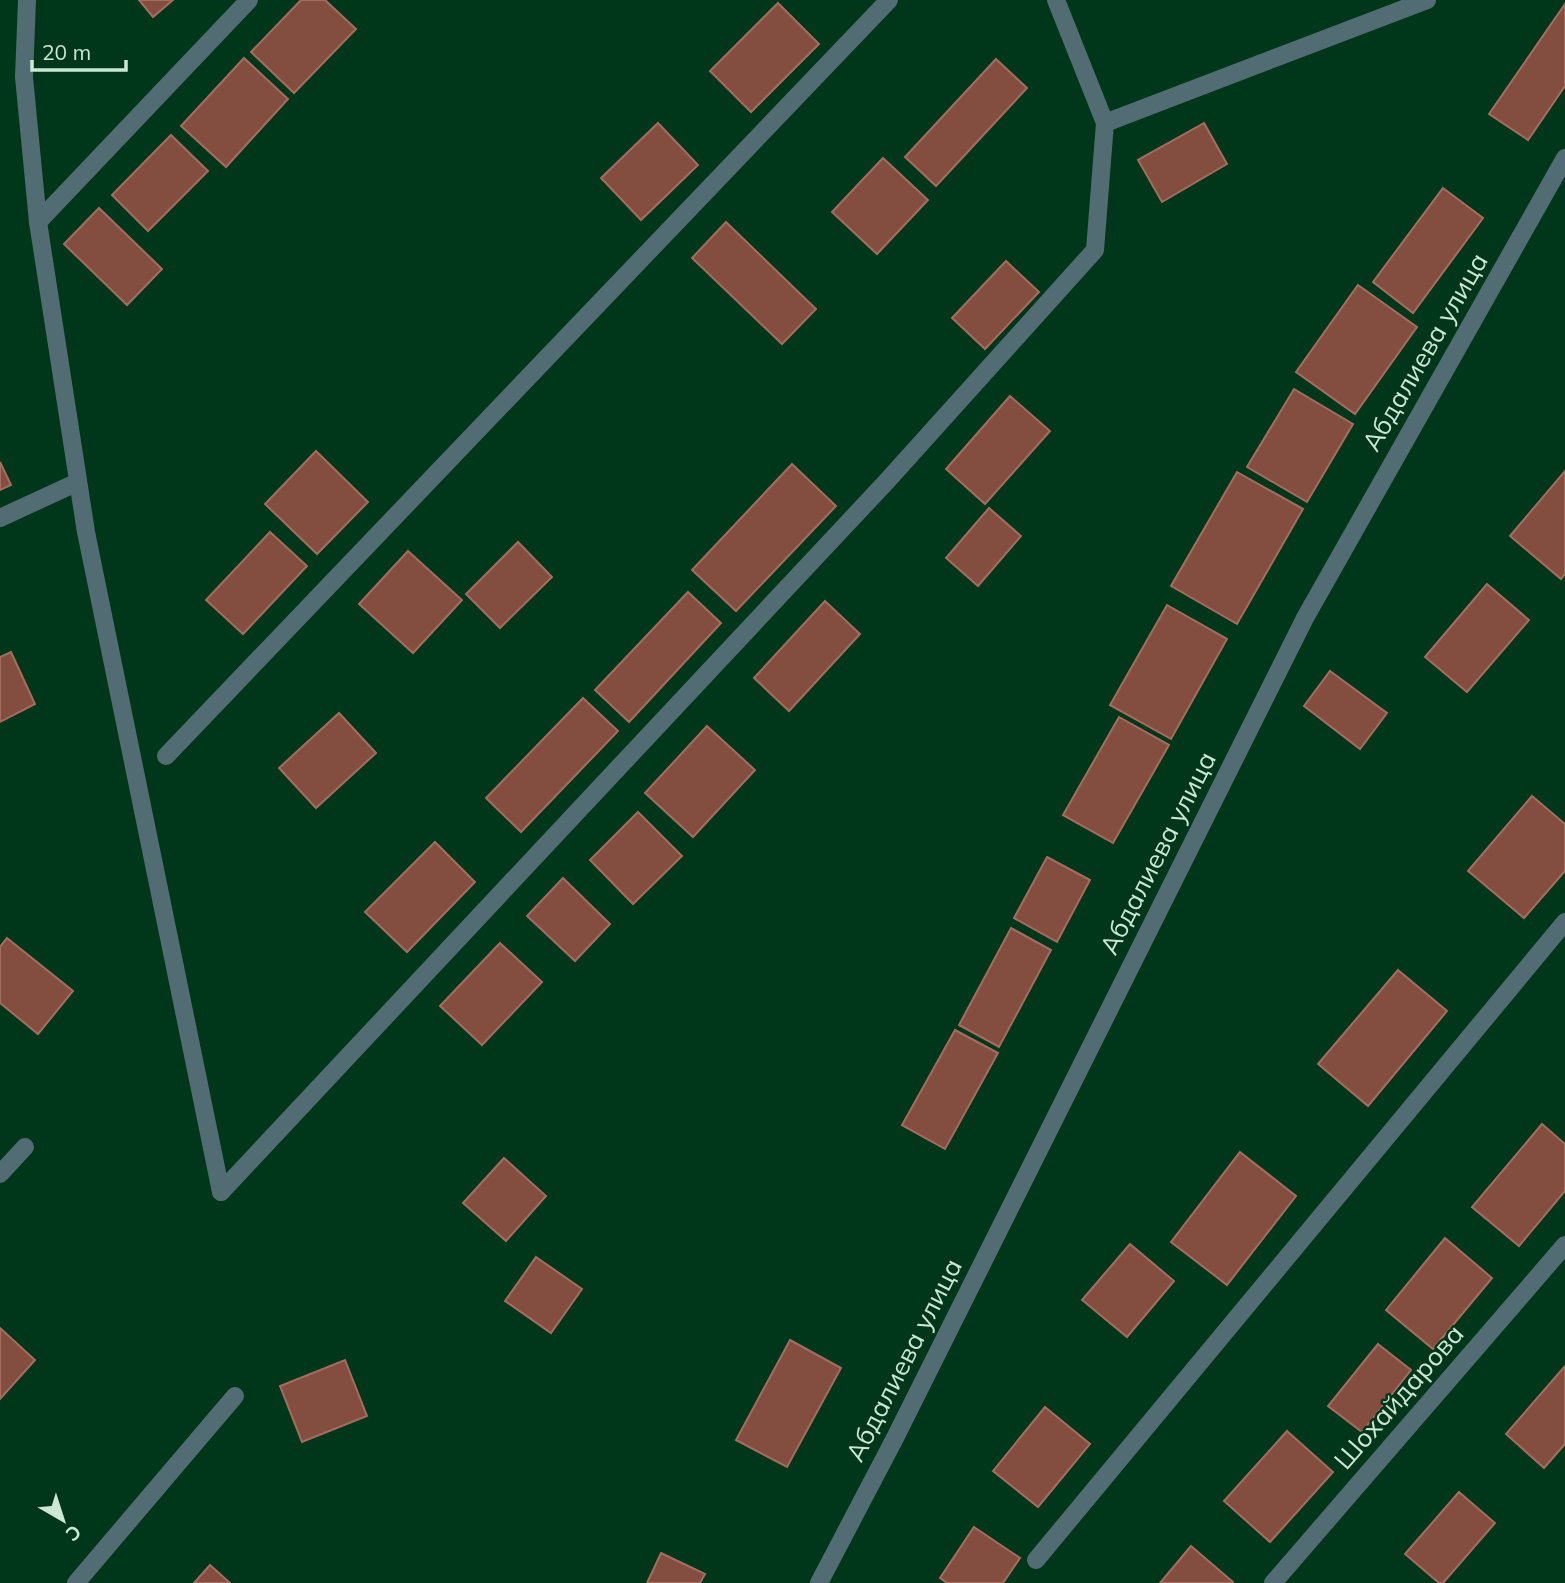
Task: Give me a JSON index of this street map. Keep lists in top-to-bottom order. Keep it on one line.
{"streets":{"street":["Абдалиева улица","Шохайдарова"]},"scale_bar":"20 m","north":"bottom right"}
